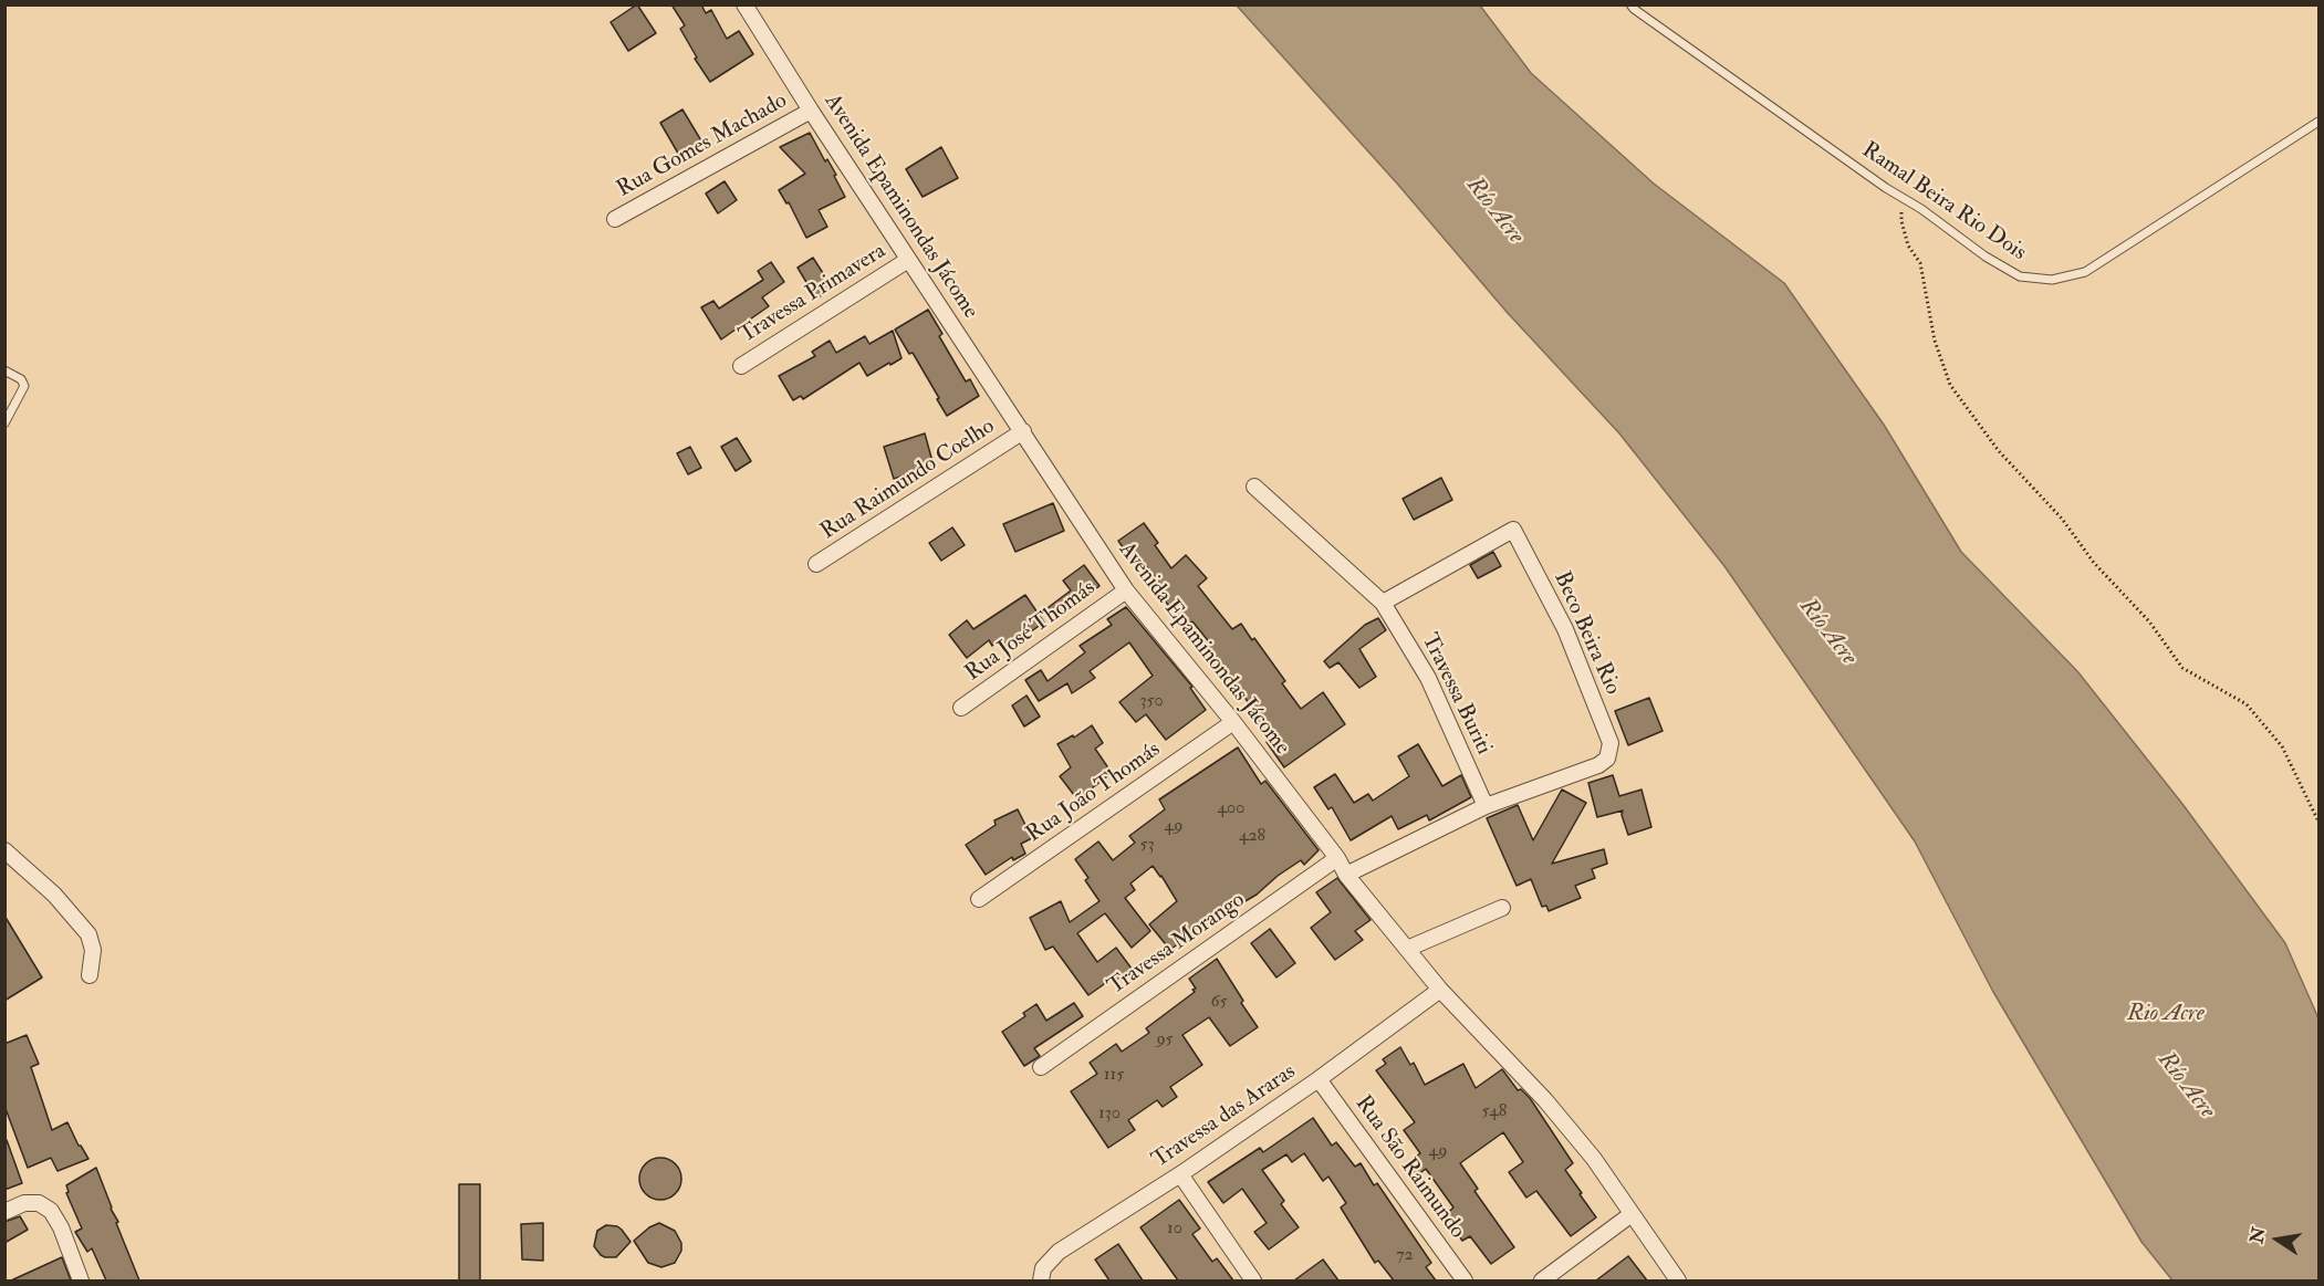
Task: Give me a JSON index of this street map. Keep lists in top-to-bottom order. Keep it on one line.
{"streets":{"street":["Rua Gomes Machado","Avenida Epaminondas Jácome","Travessa Primavera","Rua Raimundo Coelho","Rua José Thomás","Beco Beira Rio","Travessa Buriti","Rua João Thomás","Travessa Morango","Travessa das Araras","Rua São Raimundo"],"lane":["Ramal Beira Rio Dois"]},"crossings":[["Rua Gomes Machado","Avenida Epaminondas Jácome"],["Avenida Epaminondas Jácome","Travessa Primavera"],["Avenida Epaminondas Jácome","Rua Raimundo Coelho"],["Avenida Epaminondas Jácome","Rua José Thomás"],["Avenida Epaminondas Jácome","Rua João Thomás"],["Avenida Epaminondas Jácome","Travessa Morango"],["Avenida Epaminondas Jácome","Travessa das Araras"],["Beco Beira Rio","Travessa Buriti"],["Travessa das Araras","Rua São Raimundo"]],"water":["Río Acre","Rio Acre"],"house_numbers":["350","400","49","428","53","65","95","115","548","130","49","10","72"],"north":"left"}
